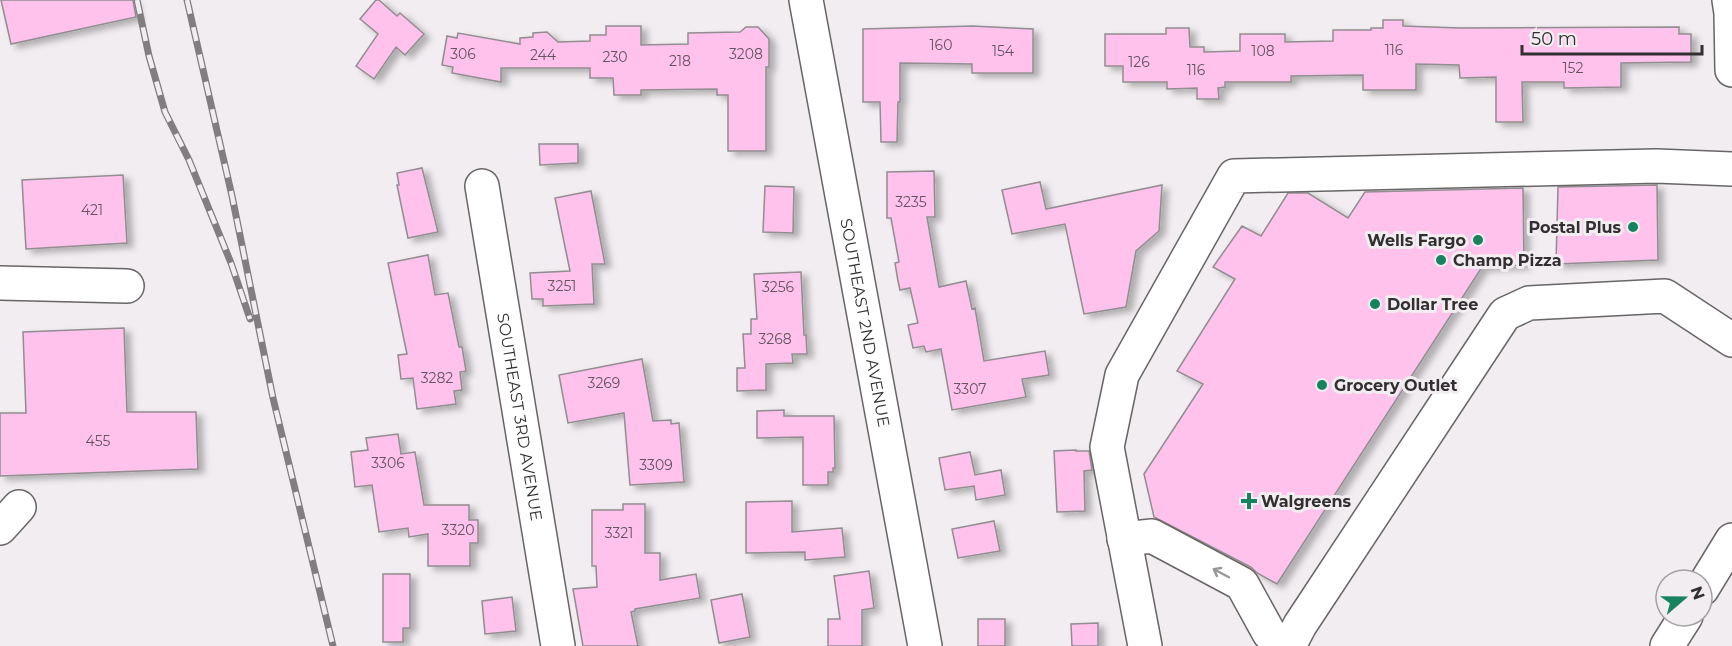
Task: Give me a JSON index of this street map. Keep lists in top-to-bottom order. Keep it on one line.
{"streets":{"street":["SOUTHEAST 2ND AVENUE","SOUTHEAST 3RD AVENUE"]},"places":{"other":["Postal Plus","Wells Fargo","Champ Pizza","Dollar Tree","Grocery Outlet"],"health":["Walgreens"]},"house_numbers":["160","116","154","108","306","3208","244","230","218","126","152","116","3235","421","3251","3256","3268","3282","3269","3307","455","3306","3309","3320","3321"],"scale_bar":"50 m","north":"right"}
